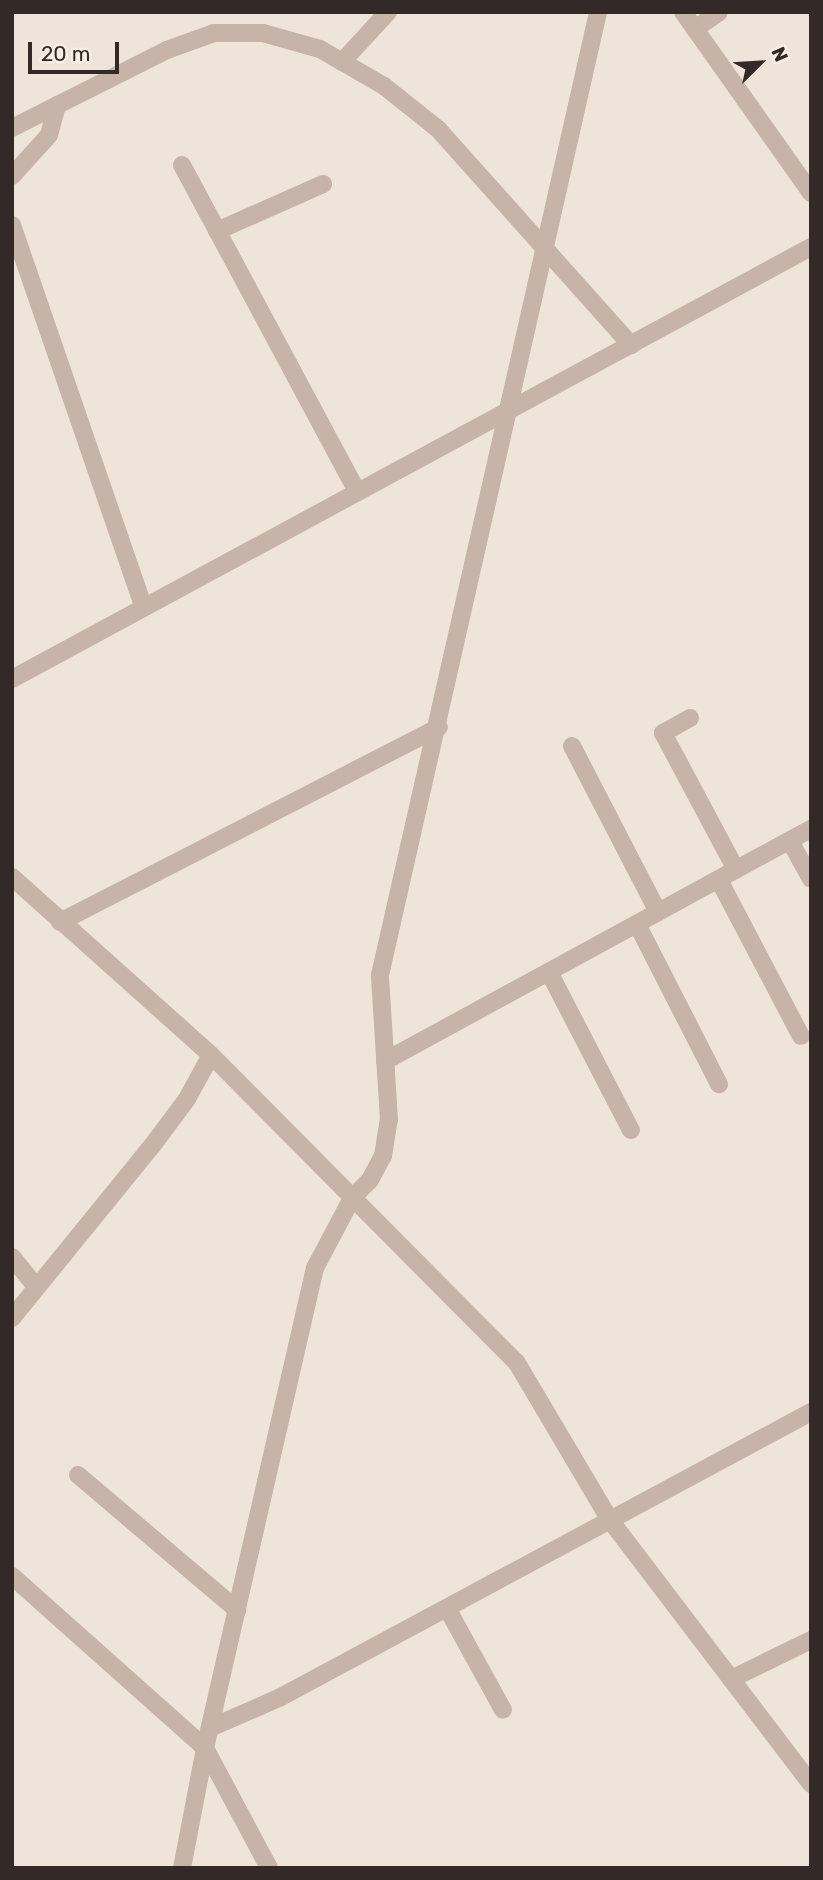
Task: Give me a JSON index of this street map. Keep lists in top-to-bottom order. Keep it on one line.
{"scale_bar":"20 m","north":"top right"}
